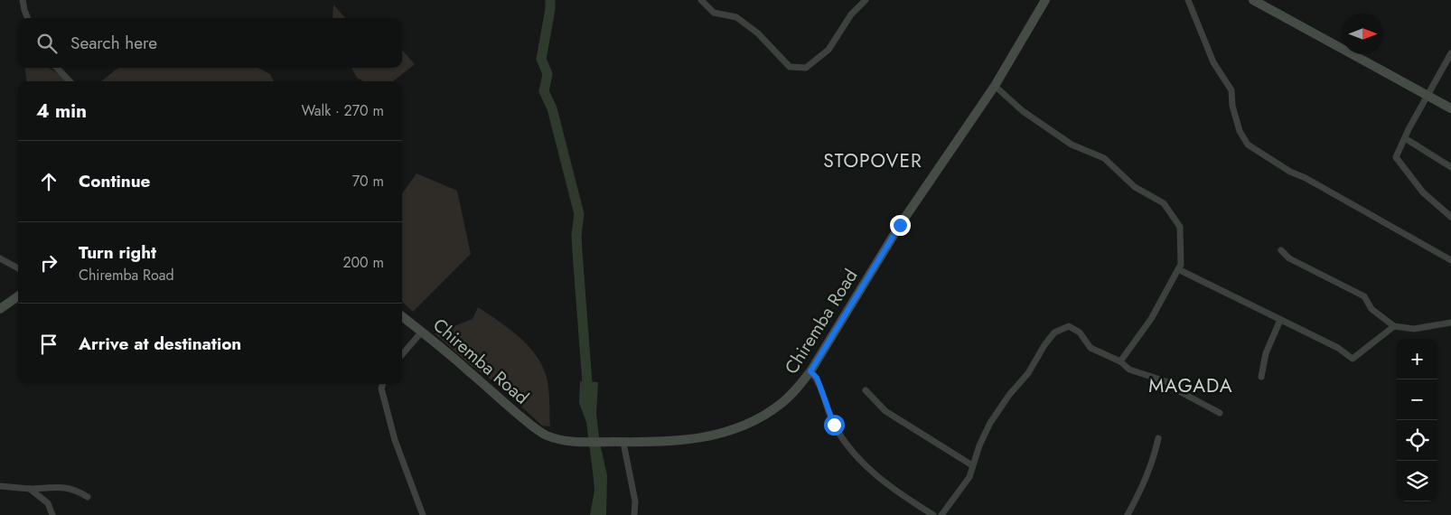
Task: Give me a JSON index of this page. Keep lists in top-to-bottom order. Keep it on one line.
{"streets":{"main road":["Chiremba Road"]},"districts":["STOPOVER","MAGADA"],"north":"right","page":{"search":"Search here","heading":["4 min","Walk · 270 m"],"list":[["Continue","70 m"],["Turn right","Chiremba Road","200 m"],"Arrive at destination"],"map_buttons":["+","−"]}}
